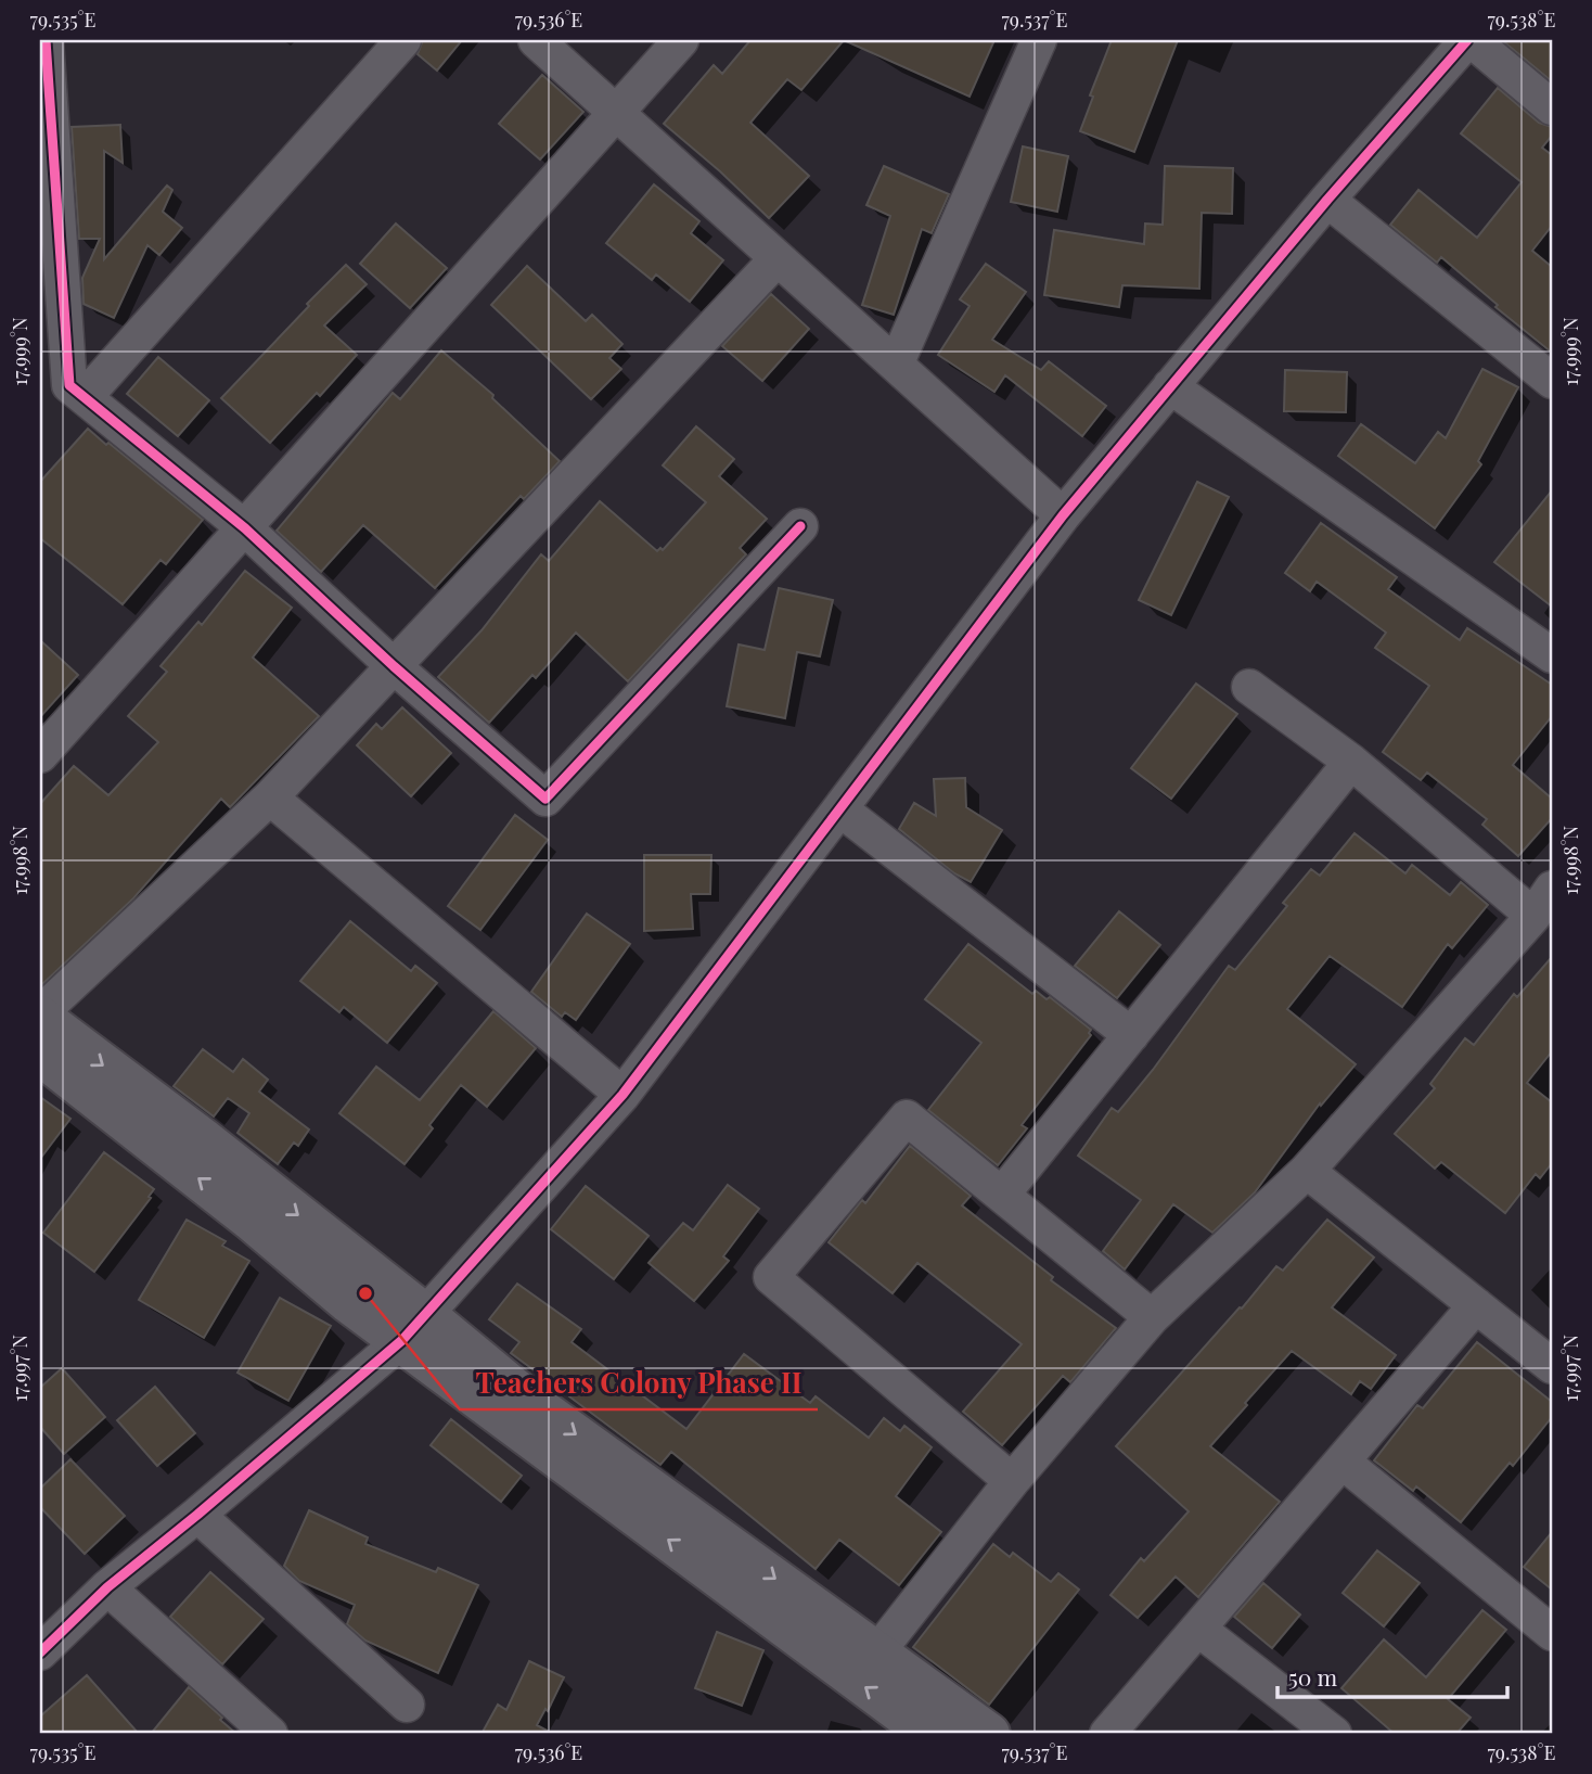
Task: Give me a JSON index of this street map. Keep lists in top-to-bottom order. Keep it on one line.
{"places":["Teachers Colony Phase II"],"scale_bar":"50 m","coordinates":["79.535°E","79.536°E","79.537°E","79.538°E","17.999°N","17.998°N","17.997°N"]}
